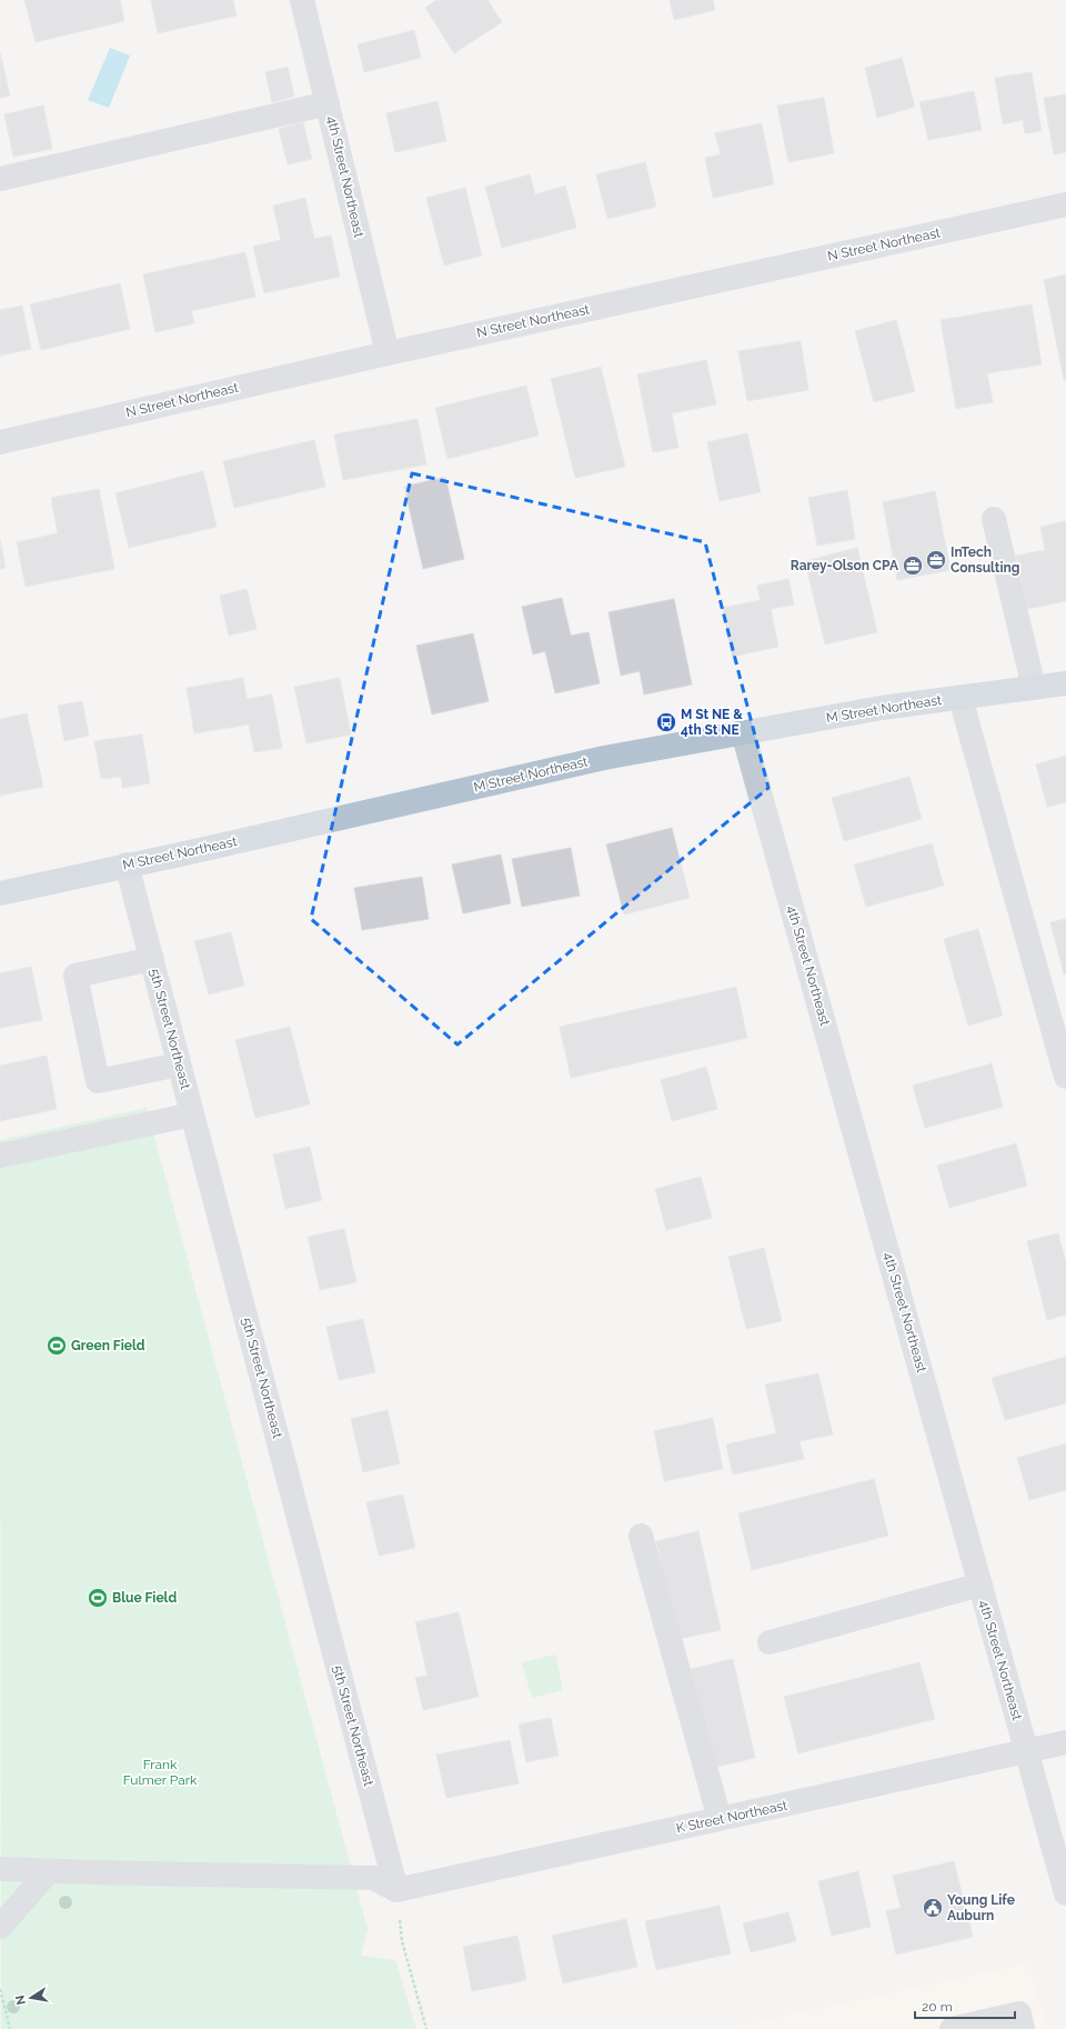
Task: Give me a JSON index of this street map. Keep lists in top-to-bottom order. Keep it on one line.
{"streets":{"main road":["M Street Northeast"],"street":["4th Street Northeast","N Street Northeast","5th Street Northeast","K Street Northeast"]},"crossings":[["4th Street Northeast","N Street Northeast"],["4th Street Northeast","M Street Northeast"],["4th Street Northeast","K Street Northeast"],["M Street Northeast","5th Street Northeast"],["5th Street Northeast","K Street Northeast"]],"parks":["Frank Fulmer Park"],"places":{"office":["InTech Consulting","Rarey-Olson CPA"],"bus stop":["M St NE & 4th St NE"],"sports":["Green Field","Blue Field"],"public building":["Young Life Auburn"]},"scale_bar":"20 m","north":"left"}
